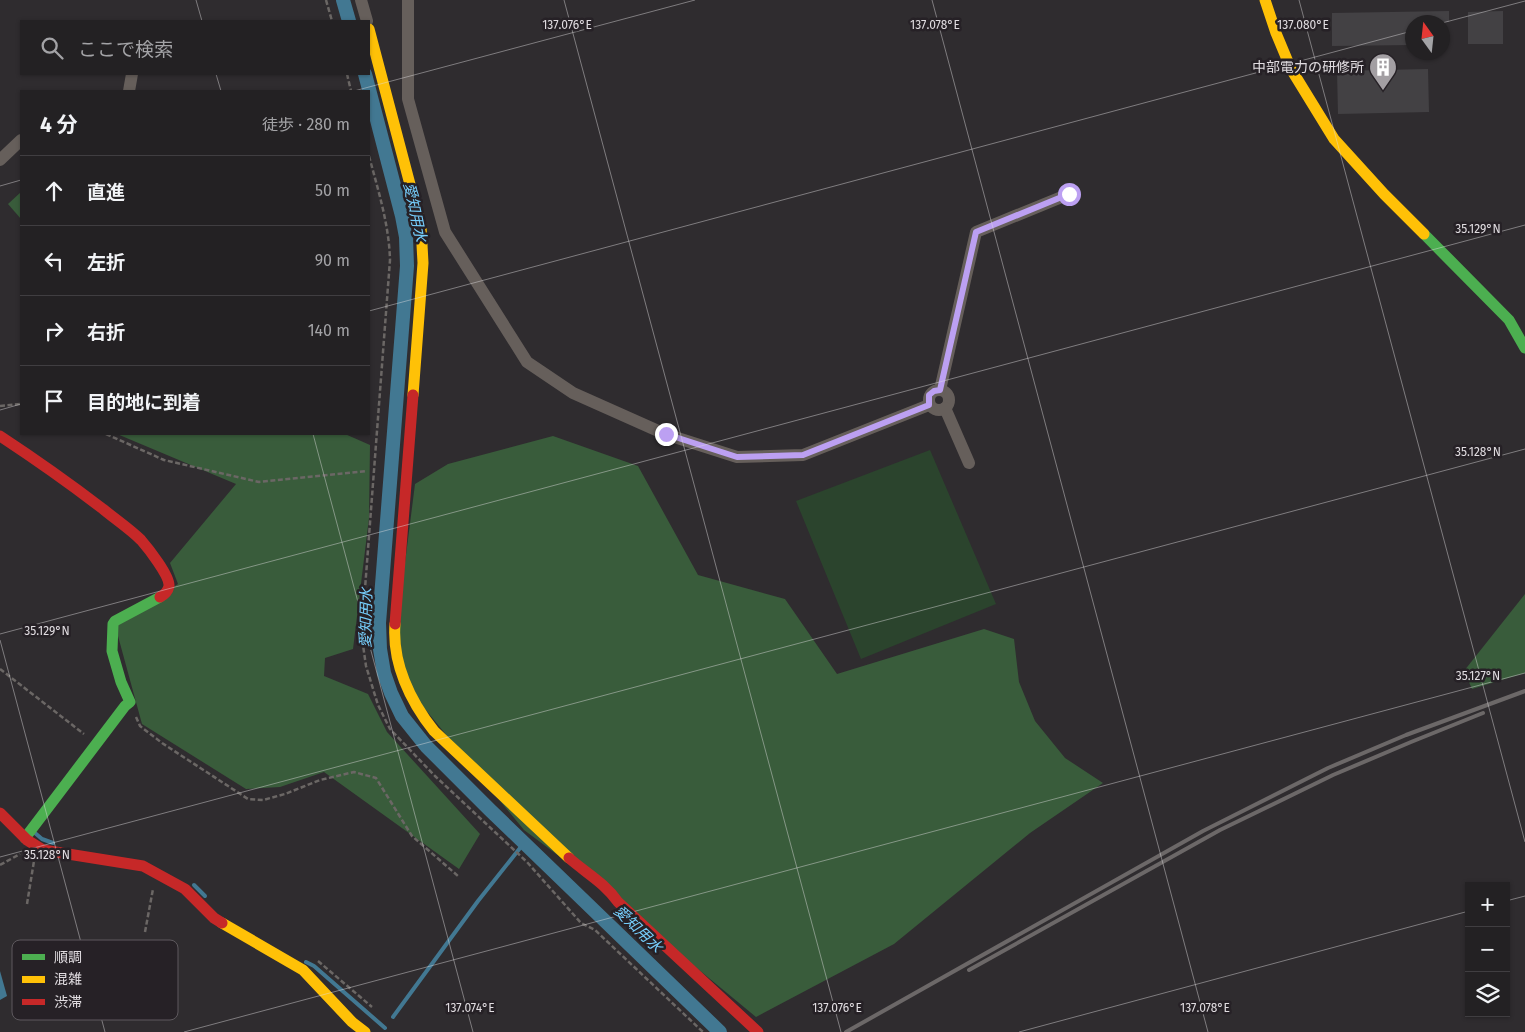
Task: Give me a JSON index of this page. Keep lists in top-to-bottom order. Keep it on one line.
{"water":["愛知用水"],"places":{"building":["中部電力の研修所"]},"legend":["順調","混雑","渋滞"],"north":"top","page":{"search":"ここで検索","heading":["4 分","徒歩 · 280 m"],"list":[["直進","50 m"],["左折","90 m"],["右折","140 m"],"目的地に到着"],"map_buttons":["+","−"]},"coordinates":["137.080°E","137.076°E","137.078°E","35.129°N","35.128°N","35.127°N","137.074°E"]}
